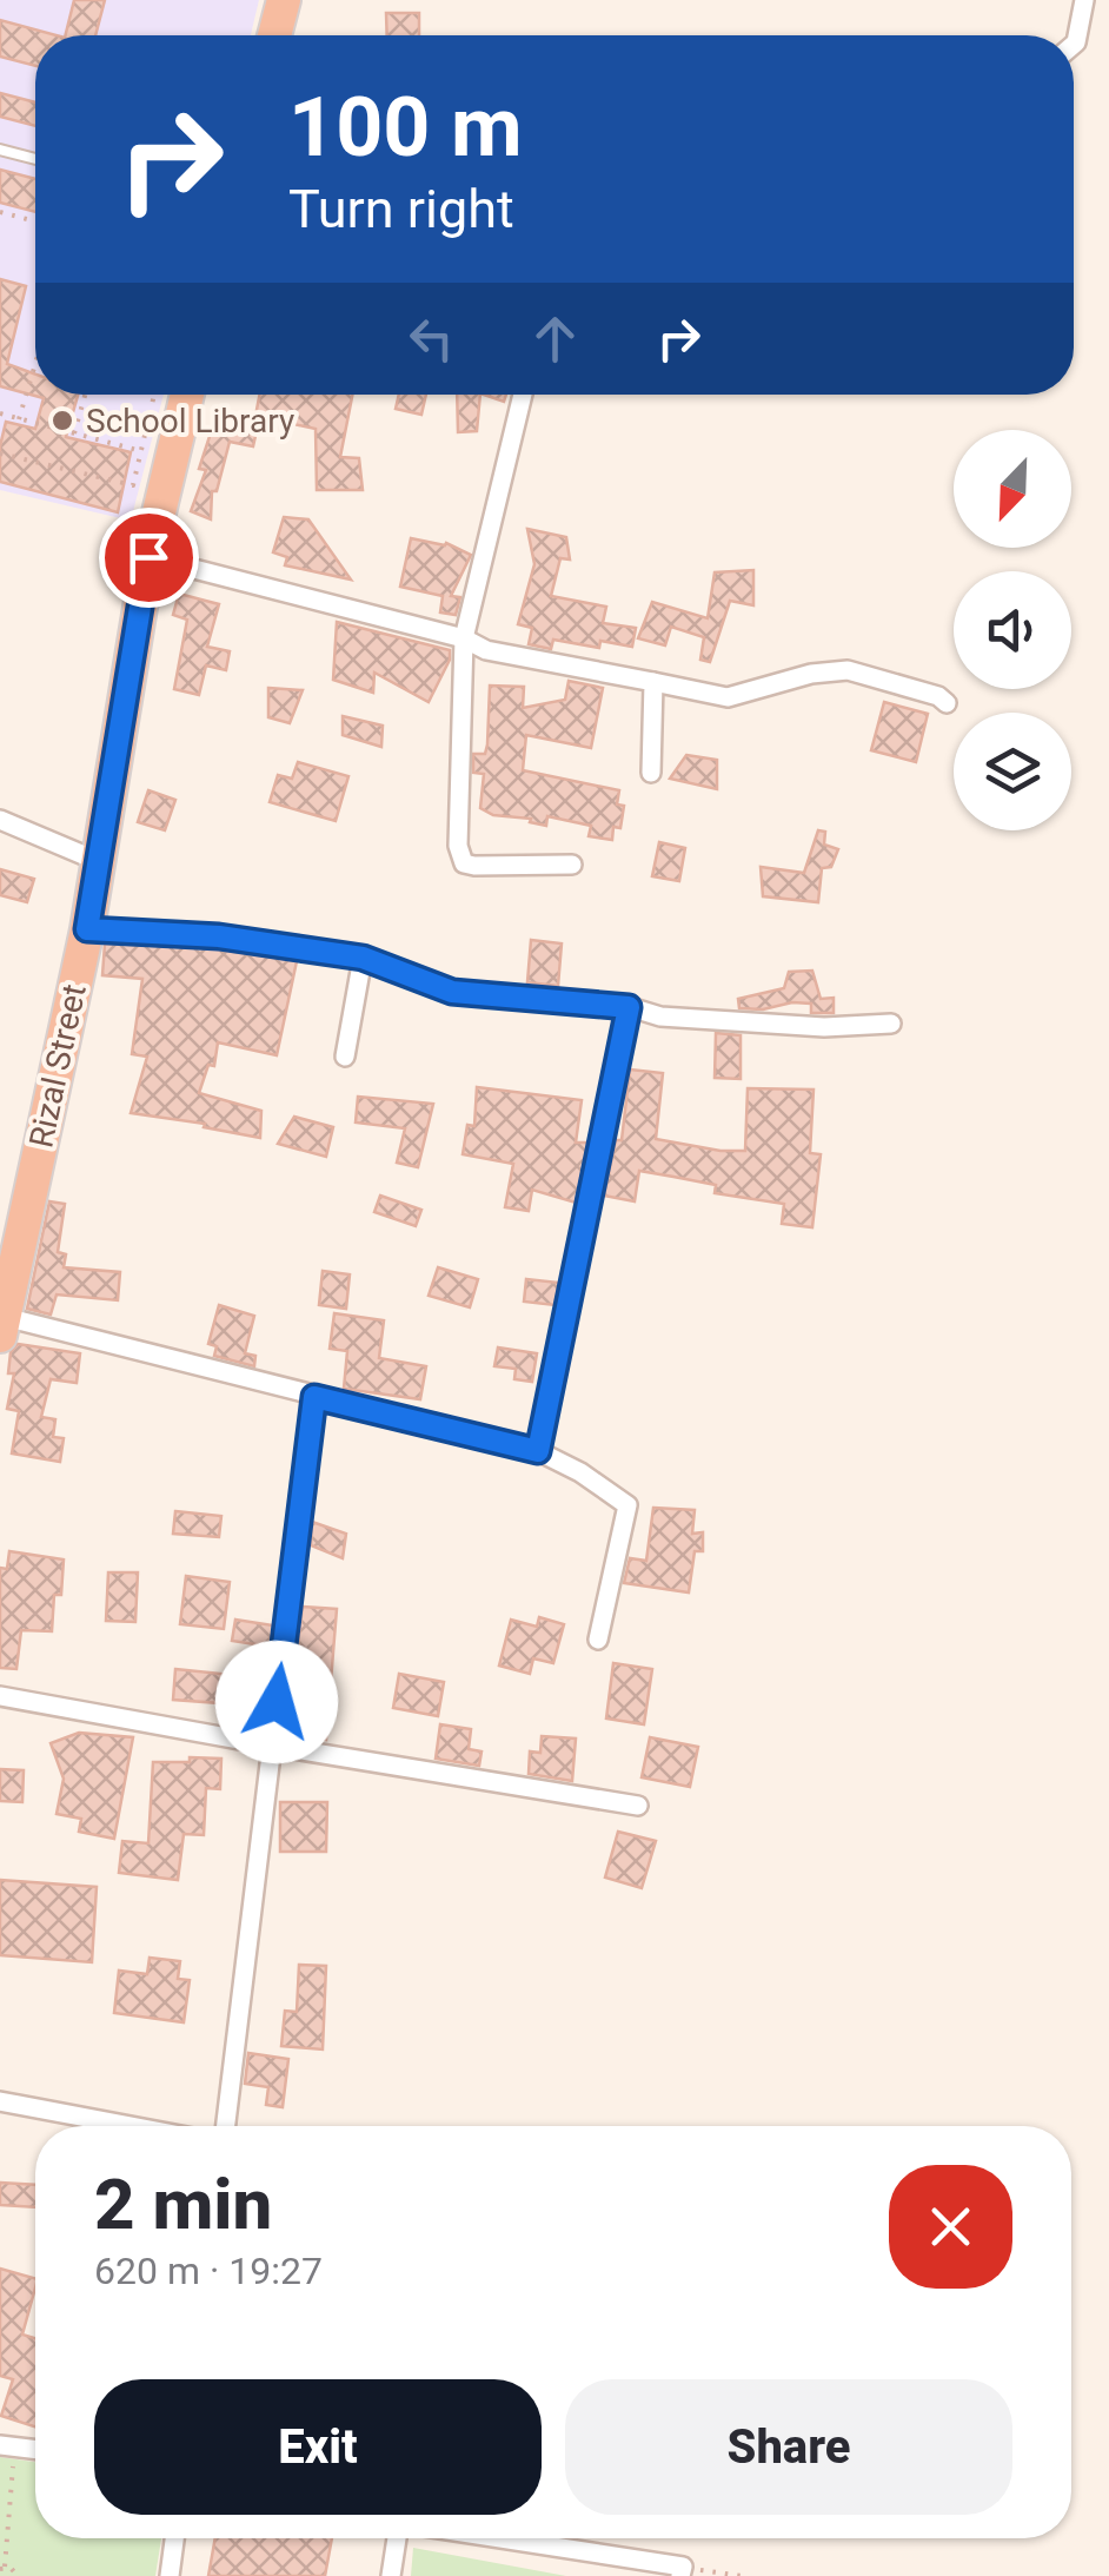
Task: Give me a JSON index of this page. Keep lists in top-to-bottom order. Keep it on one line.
{"streets":{"highway":["Rizal Street"]},"places":["School Library"],"north":"bottom left","page":{"turn":["100 m","Turn right"],"heading":["2 min","620 m · 19:27"],"buttons":["Exit","Share"]}}
